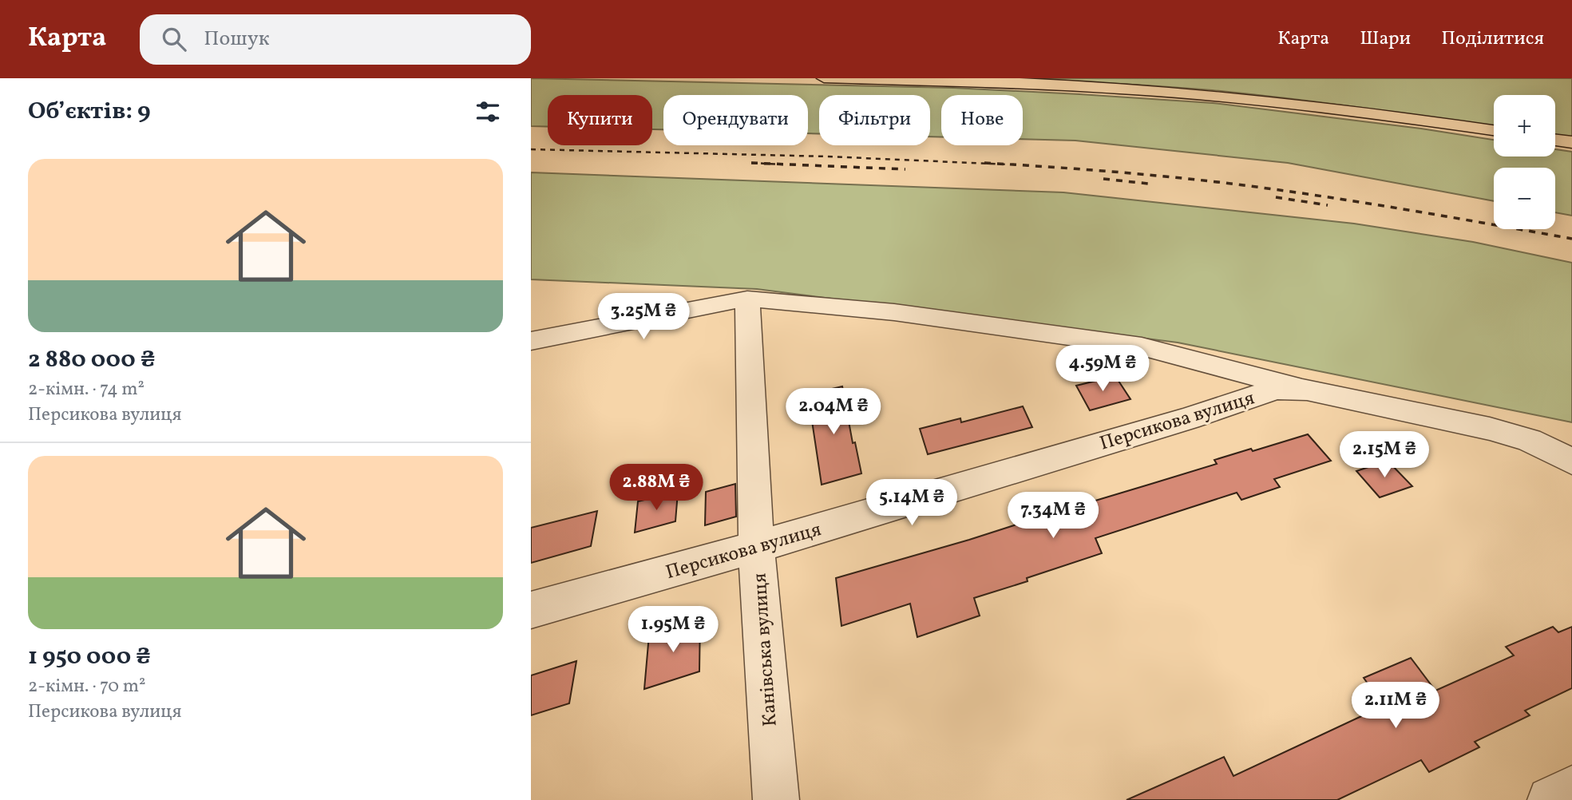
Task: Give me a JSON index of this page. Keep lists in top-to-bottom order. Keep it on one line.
{"streets":{"street":["Персикова вулиця","Канівська вулиця"]},"crossings":[["Персикова вулиця","Канівська вулиця"]],"page":{"header":"Карта","search":"Пошук","nav":["Карта","Шари","Поділитися"],"heading":"Об’єктів: 9","map_buttons":["+","−"],"chip":["Купити","Орендувати","Фільтри","Нове"],"list":[{"name":"2 880 000 ₴","note":"2-кімн. · 74 m² · Персикова вулиця"},{"name":"1 950 000 ₴","note":"2-кімн. · 70 m² · Персикова вулиця"}],"price":["3.25M ₴","4.59M ₴","2.04M ₴","2.15M ₴","2.88M ₴","5.14M ₴","7.34M ₴","1.95M ₴","2.11M ₴"]}}
